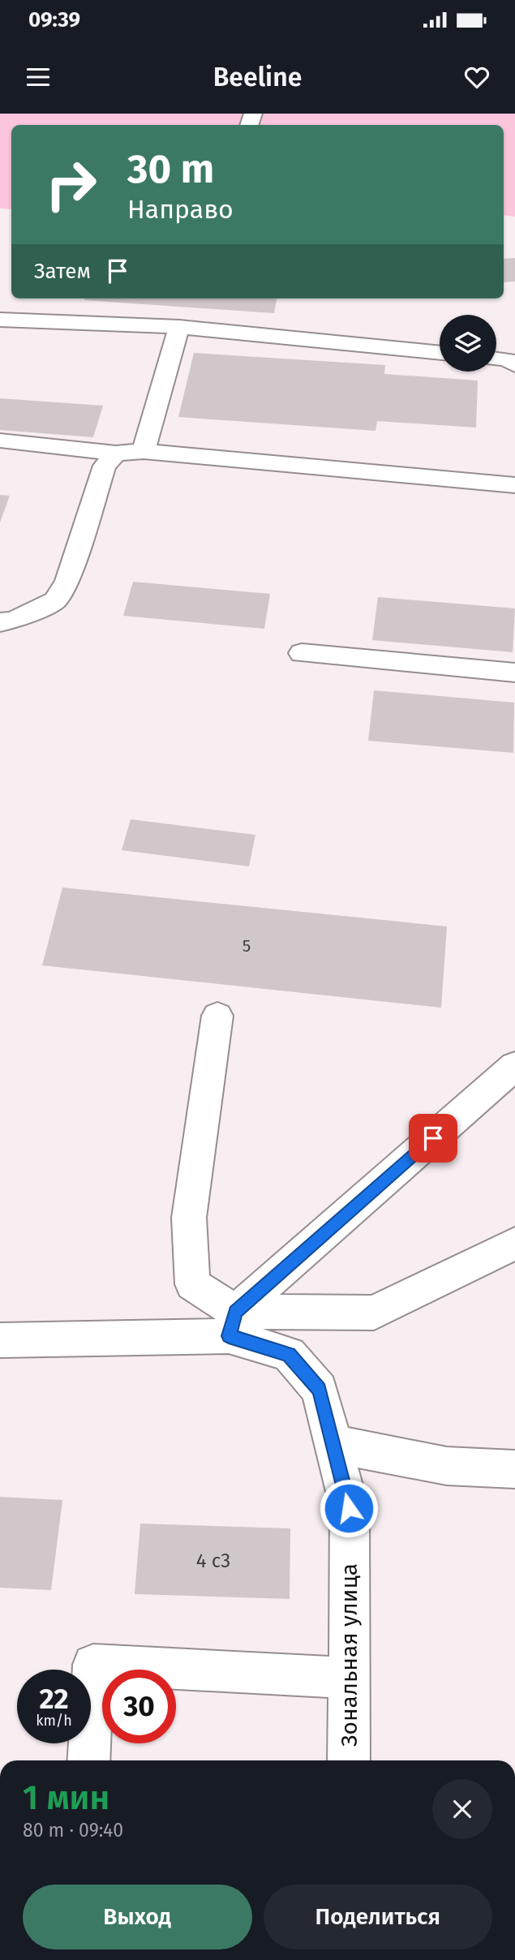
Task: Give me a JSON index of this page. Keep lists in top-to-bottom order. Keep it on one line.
{"streets":{"street":["Зональная улица"]},"house_numbers":["5","4 с3"],"page":{"status":"09:39","header":"Beeline","turn":["30 m","Направо"],"then":"Затем","speed":"22 km/h","limit":"30","heading":["1 мин","80 m · 09:40"],"buttons":["Выход","Поделиться"]}}
